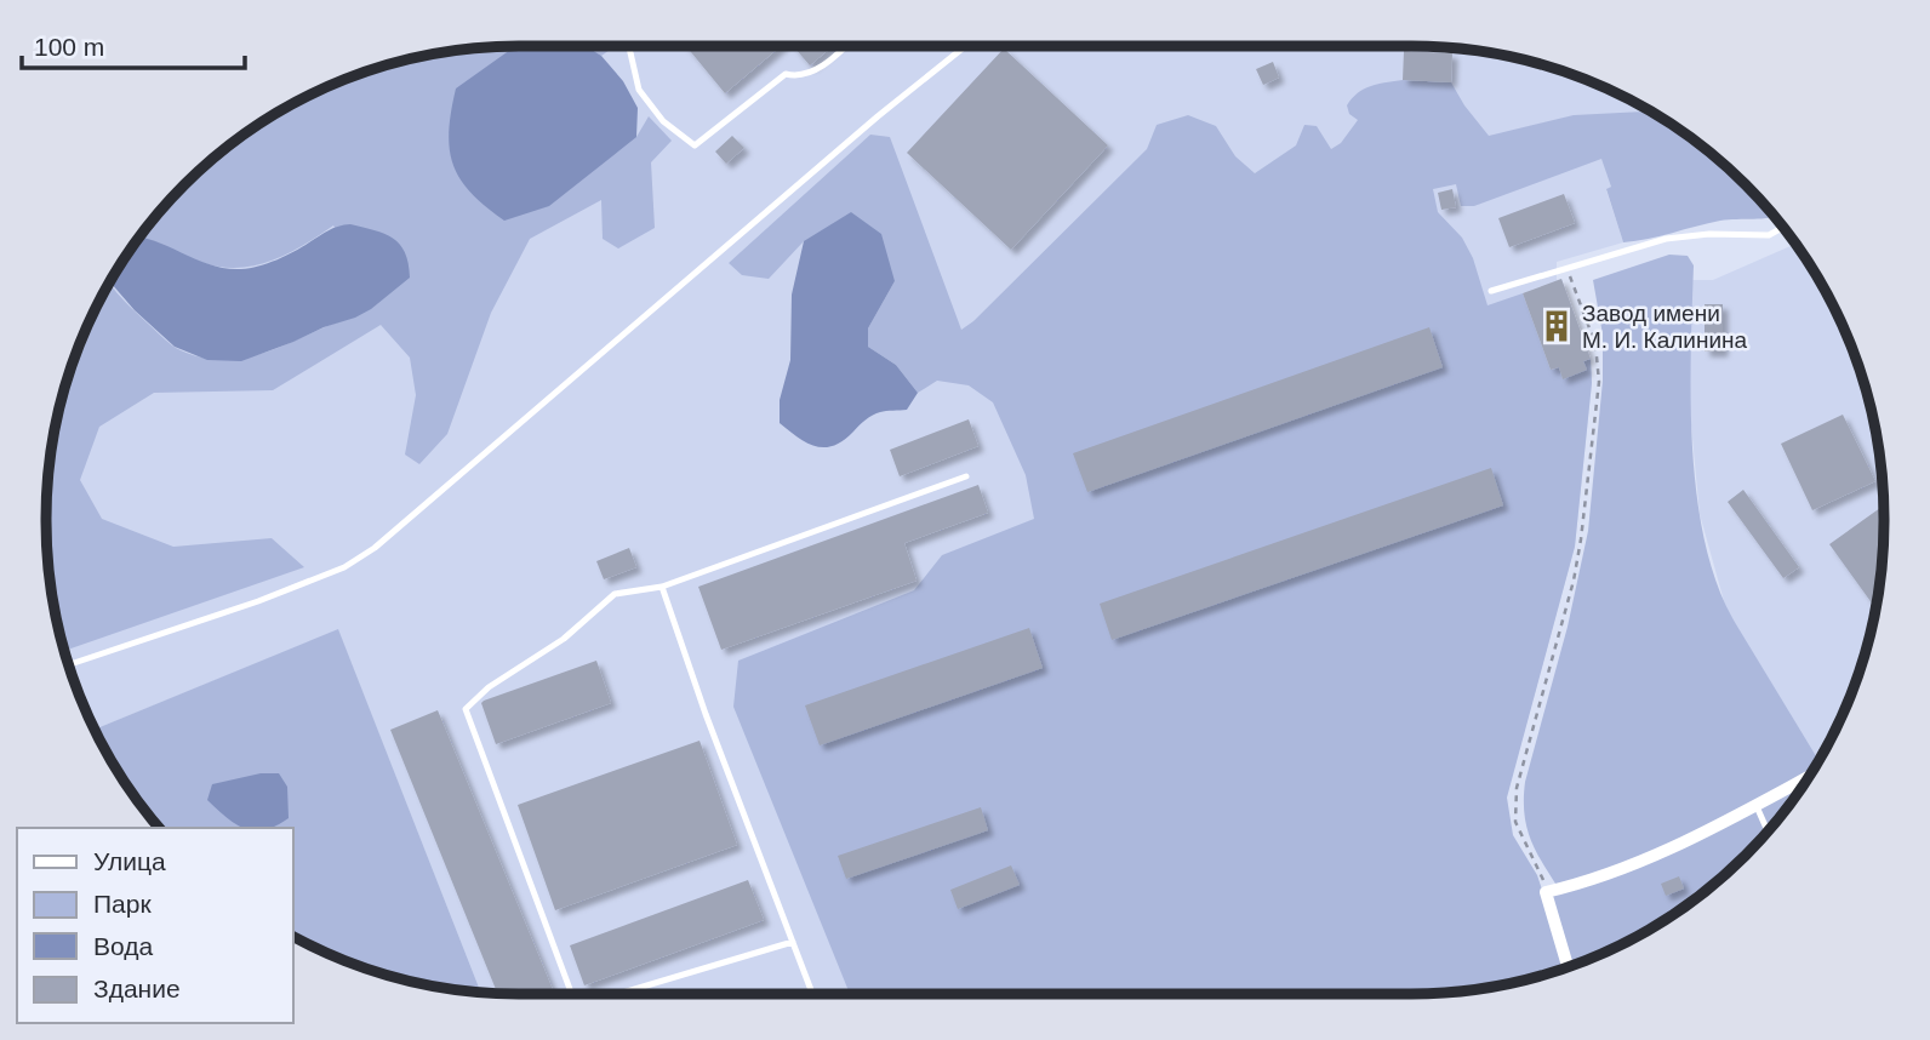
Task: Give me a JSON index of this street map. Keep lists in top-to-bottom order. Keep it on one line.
{"places":{"building":["Завод имени М. И. Калинина"]},"legend":["Улица","Парк","Вода","Здание"],"scale_bar":"100 m"}
